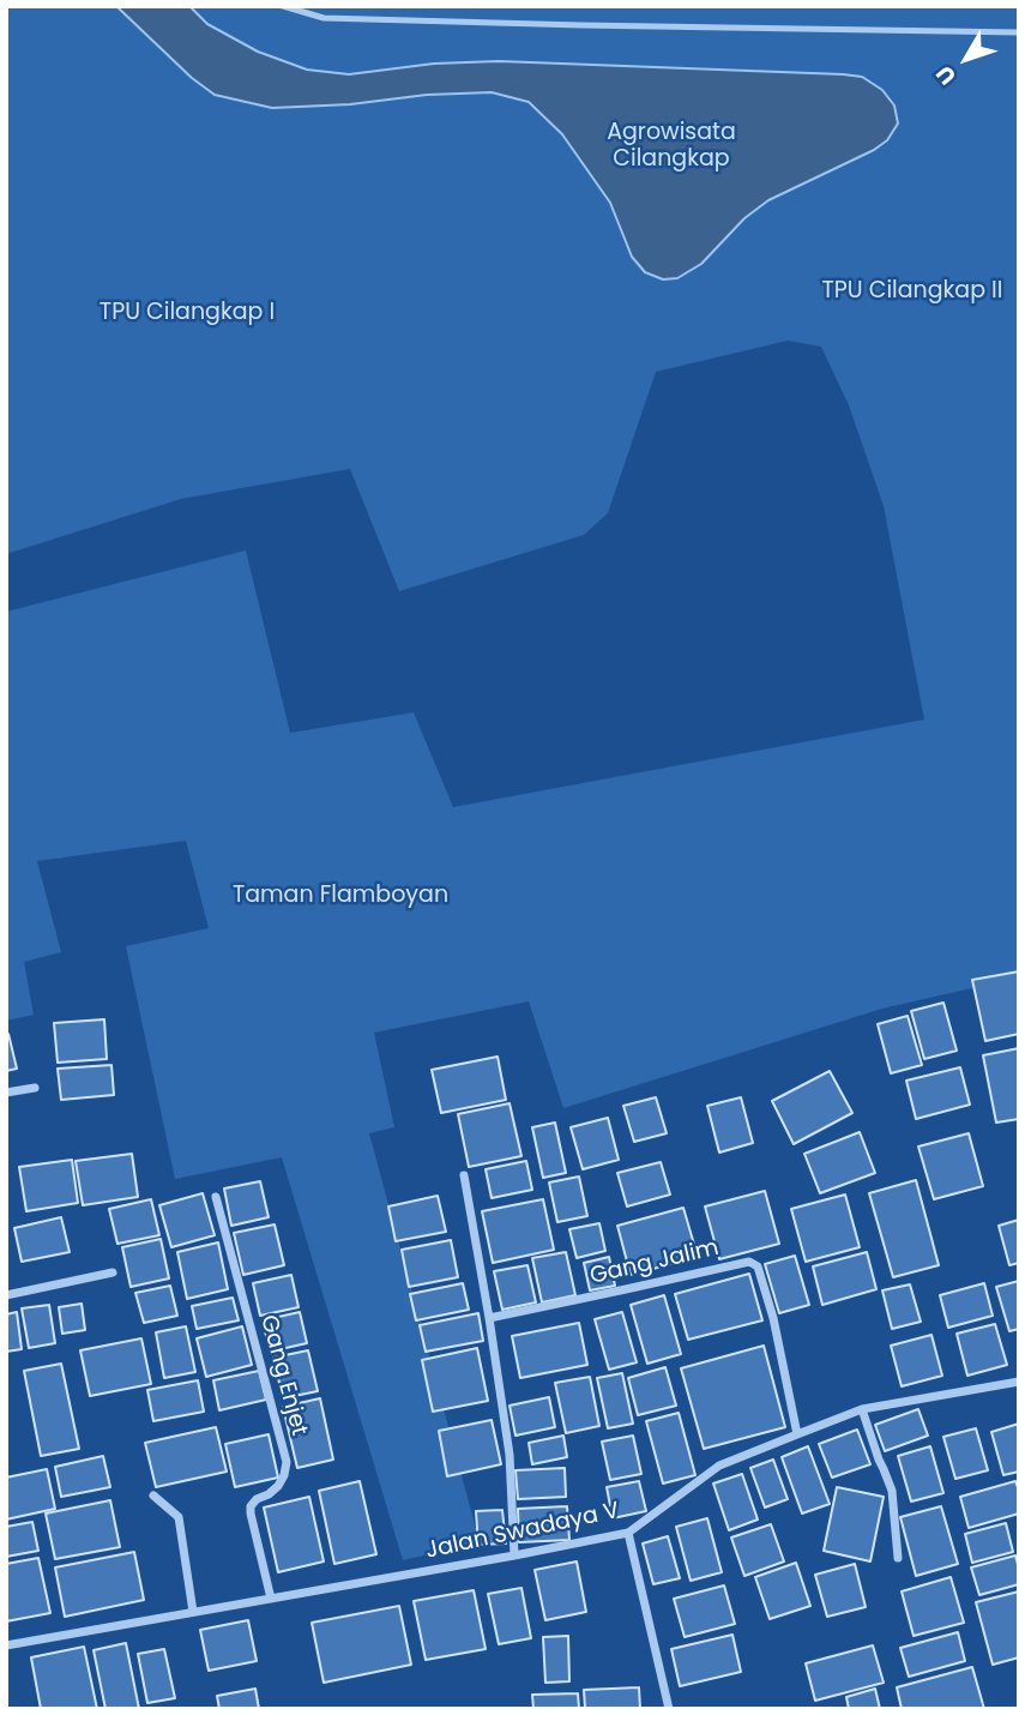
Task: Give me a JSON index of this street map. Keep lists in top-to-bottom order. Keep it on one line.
{"streets":{"street":["Gang Jalim","Gang Enjet","Jalan Swadaya V"]},"crossings":[["Gang Jalim","Jalan Swadaya V"],["Gang Enjet","Jalan Swadaya V"]],"parks":["Agrowisata Cilangkap","TPU Cilangkap II","TPU Cilangkap I","Taman Flamboyan"],"north":"bottom left"}
